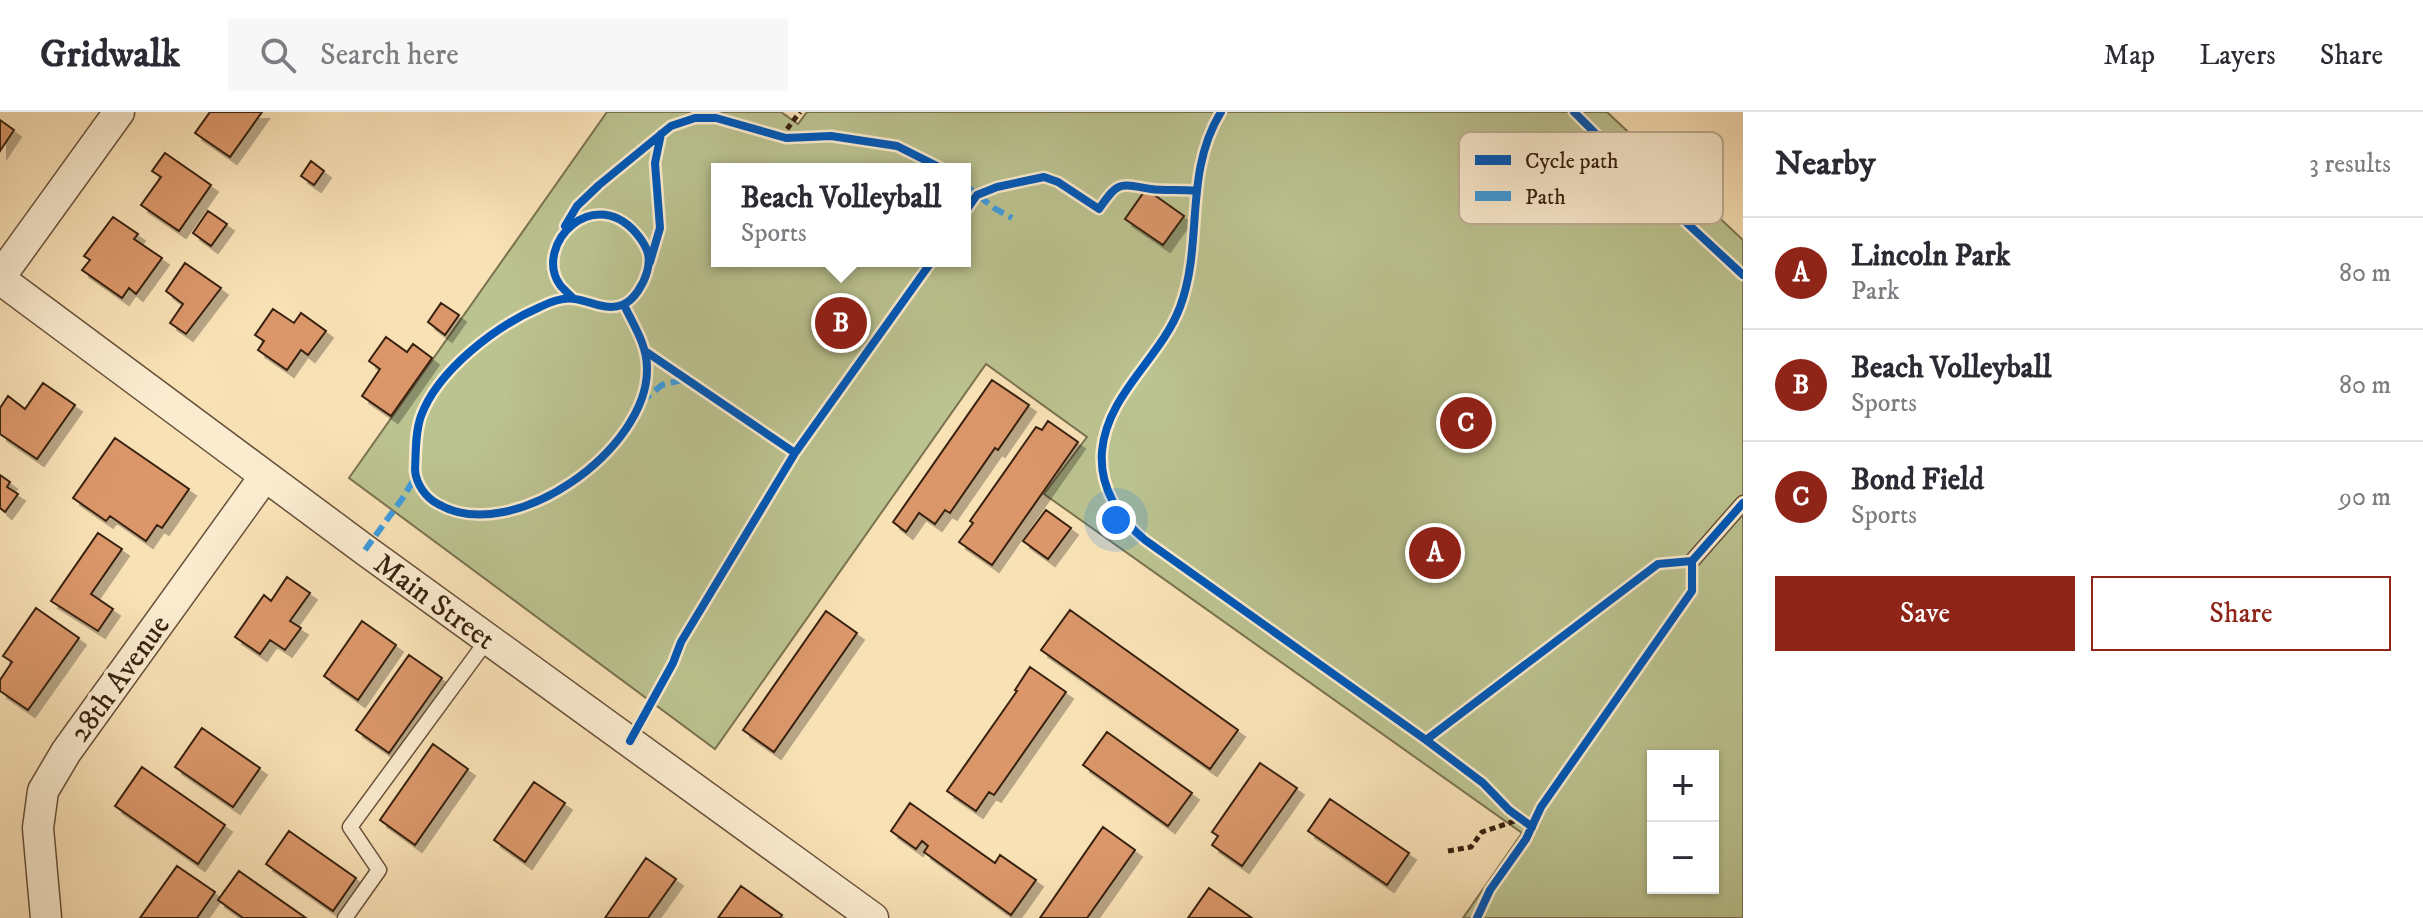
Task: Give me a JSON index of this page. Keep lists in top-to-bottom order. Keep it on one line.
{"streets":{"street":["Main Street","28th Avenue"]},"crossings":[["Main Street","28th Avenue"]],"legend":["Cycle path","Path"],"page":{"header":"Gridwalk","search":"Search here","nav":["Map","Layers","Share"],"heading":["Nearby","3 results"],"popup":["Beach Volleyball","Sports"],"list":[{"mark":"A","name":"Lincoln Park","note":"Park","value":"80 m"},{"mark":"B","name":"Beach Volleyball","note":"Sports","value":"80 m"},{"mark":"C","name":"Bond Field","note":"Sports","value":"90 m"}],"pins":["B","C","A"],"buttons":["Save","Share"],"map_buttons":["+","−"]}}
